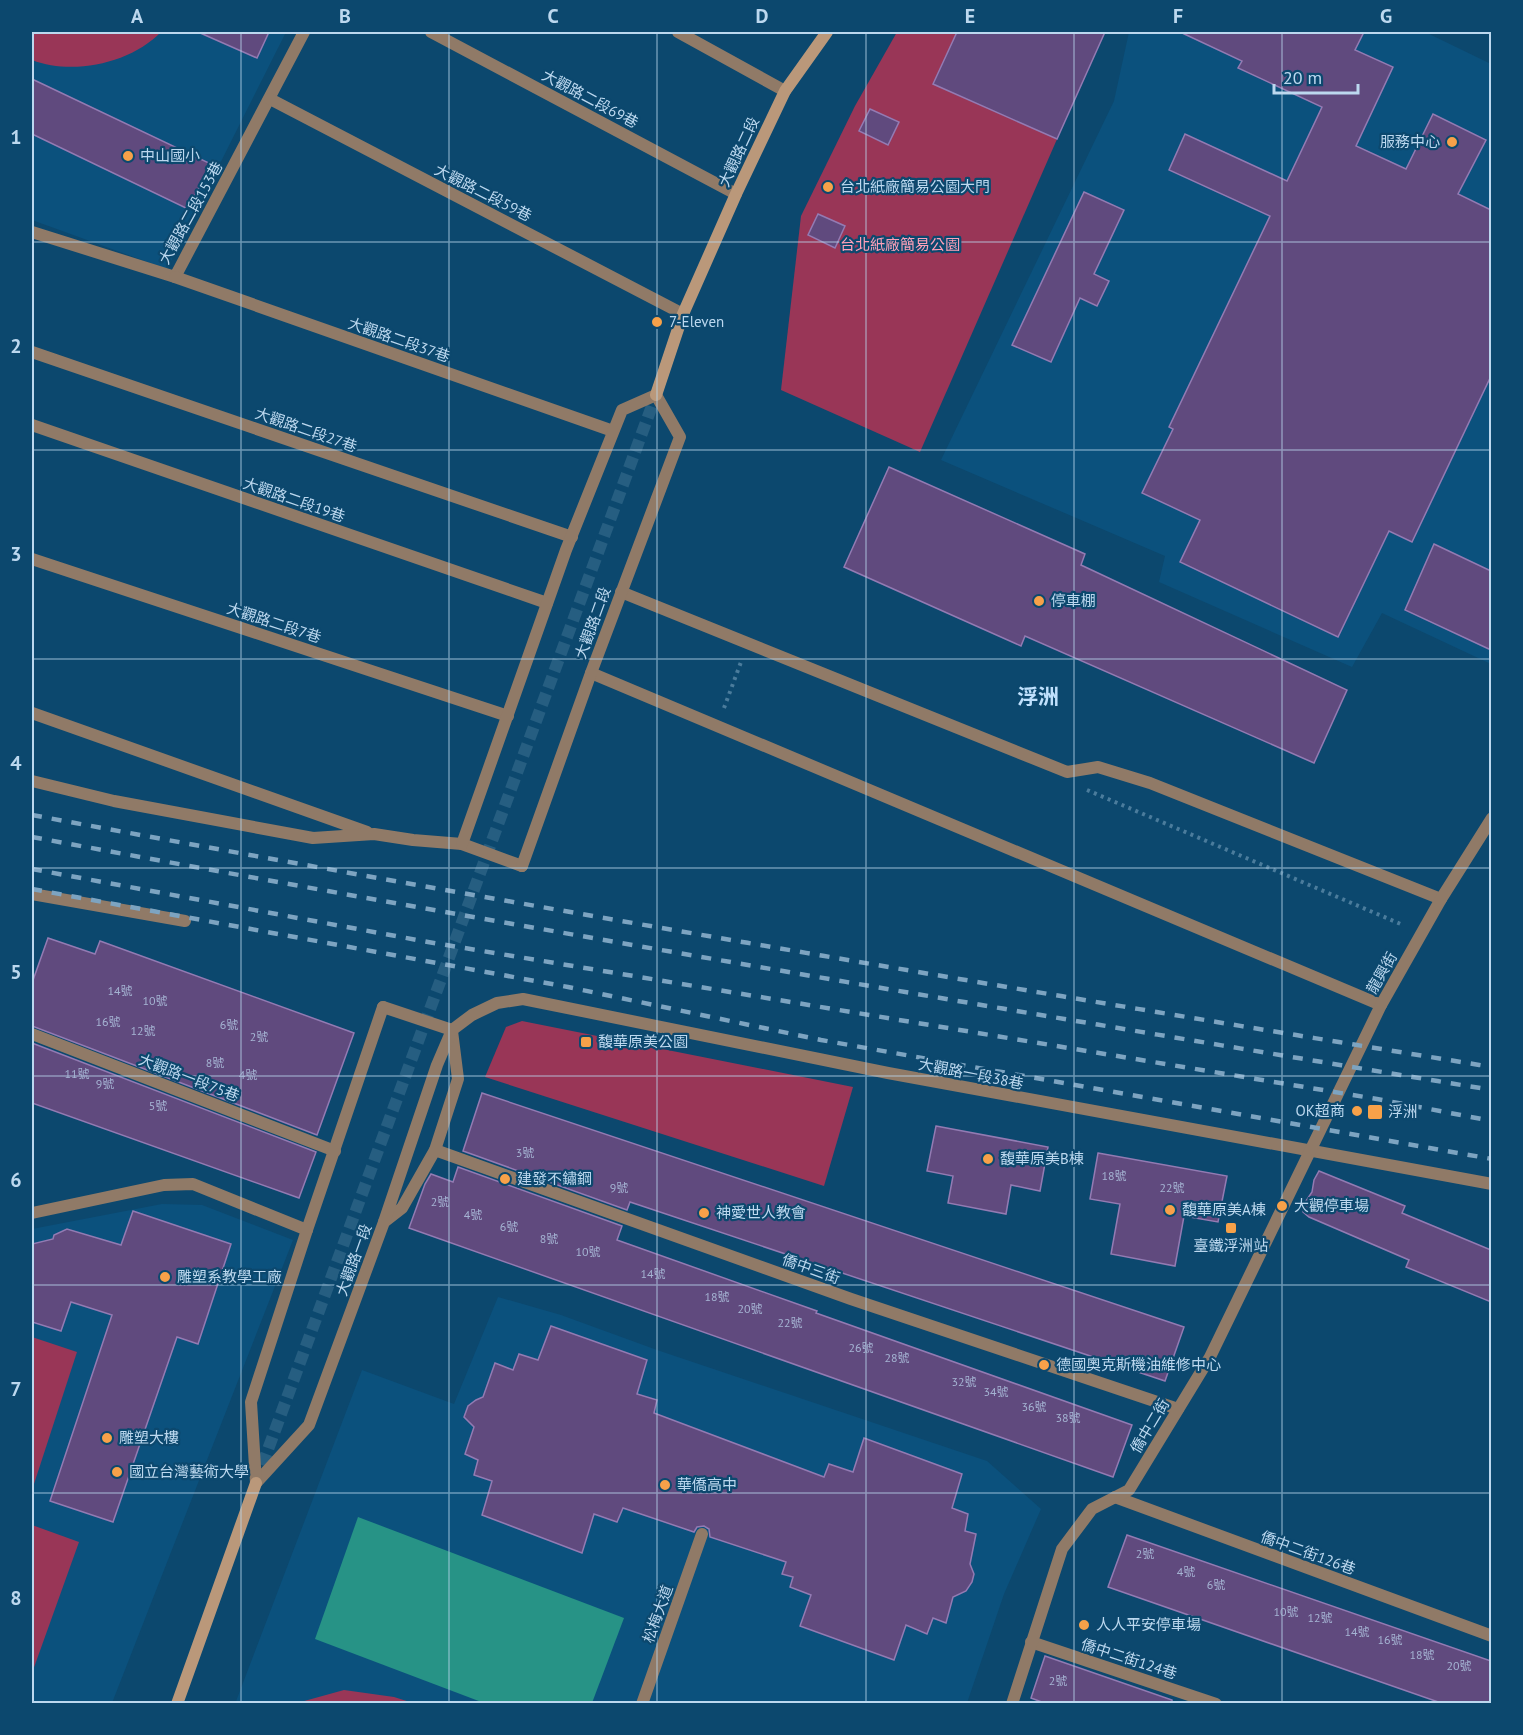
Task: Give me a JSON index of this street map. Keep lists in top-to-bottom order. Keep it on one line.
{"streets":{"main road":["大觀路二段","大觀路一段"],"street":["大觀路二段69巷","大觀路二段59巷","大觀路二段153巷","大觀路二段37巷","大觀路二段27巷","大觀路二段19巷","大觀路二段7巷","龍興街","大觀路一段38巷","大觀路一段75巷","僑中三街","僑中二街","僑中二街126巷","松梅大道","僑中二街124巷"]},"crossings":[["大觀路二段69巷","大觀路二段"],["大觀路二段","大觀路二段59巷"],["大觀路二段59巷","大觀路二段153巷"],["大觀路二段153巷","大觀路二段37巷"],["龍興街","大觀路一段38巷"],["龍興街","僑中二街"],["大觀路一段38巷","大觀路一段"],["大觀路一段38巷","僑中二街"],["大觀路一段75巷","大觀路一段"],["僑中三街","僑中二街"],["僑中二街","僑中二街126巷"],["僑中二街","僑中二街124巷"]],"districts":["浮洲"],"parks":["台北紙廠簡易公園"],"places":{"other":["服務中心","中山國小","台北紙廠簡易公園大門","7-Eleven","停車棚","OK超商","馥華原美B棟","建發不鏽鋼","大觀停車場","馥華原美A棟","神愛世人教會","雕塑系教學工廠","德國奧克斯機油維修中心","雕塑大樓","國立台灣藝術大學","華僑高中","人人平安停車場"],"transit":["馥華原美公園","浮洲","臺鐵浮洲站"]},"house_numbers":["14號","10號","16號","6號","12號","2號","8號","11號","4號","9號","5號","3號","18號","9號","22號","2號","4號","6號","8號","10號","14號","18號","20號","22號","26號","28號","32號","34號","36號","38號","2號","4號","6號","10號","12號","14號","16號","18號","20號","2號"],"scale_bar":"20 m","grid":{"columns":["A","B","C","D","E","F","G"],"rows":["1","2","3","4","5","6","7","8"]}}
